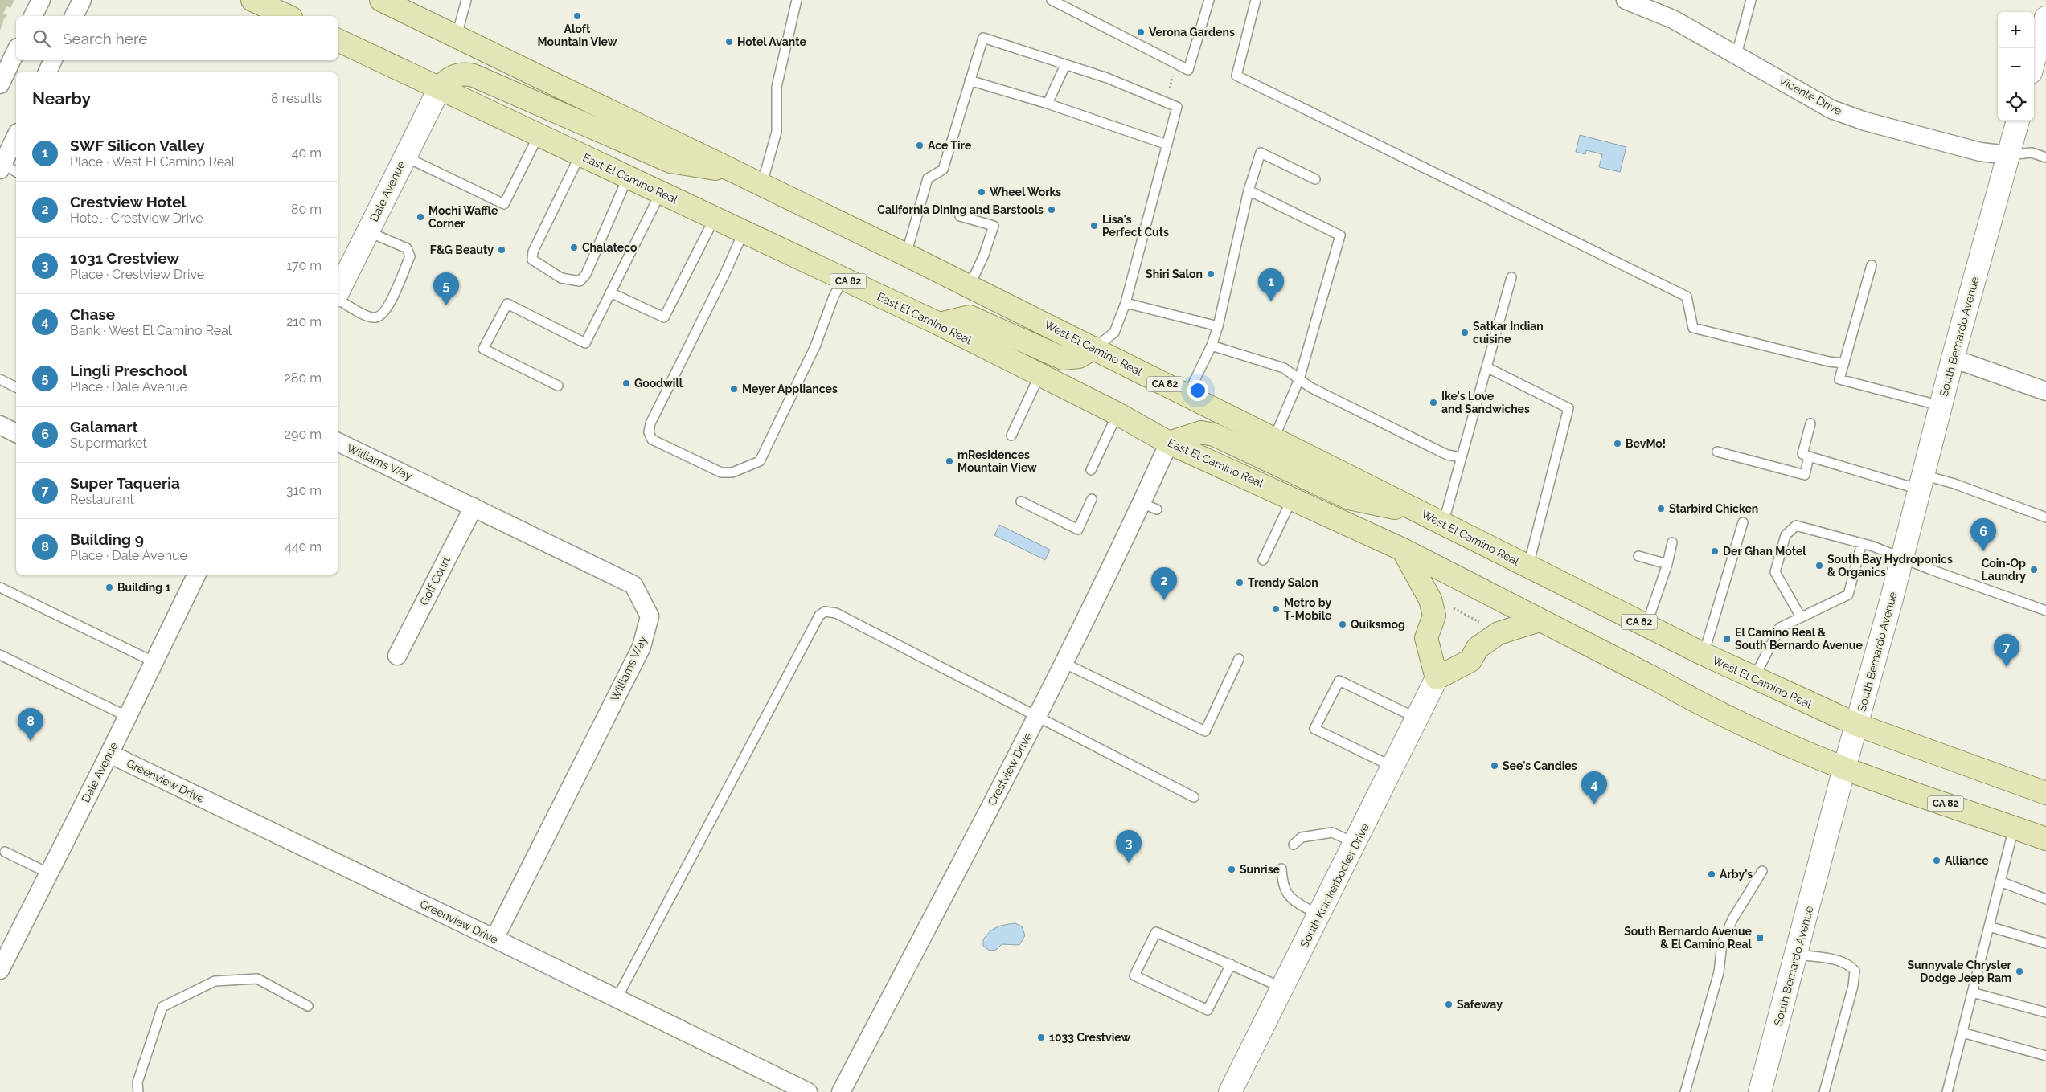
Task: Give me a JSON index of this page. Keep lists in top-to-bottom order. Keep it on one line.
{"streets":{"main road":["East El Camino Real","CA 82","West El Camino Real"],"street":["Vicente Drive","Dale Avenue","South Bernardo Avenue","Williams Way","Golf Court","Crestview Drive","Greenview Drive","South Knickerbocker Drive"]},"crossings":[["Vicente Drive","South Bernardo Avenue"],["East El Camino Real","Dale Avenue"],["East El Camino Real","CA 82"],["East El Camino Real","Crestview Drive"],["Dale Avenue","Greenview Drive"],["CA 82","South Bernardo Avenue"],["CA 82","West El Camino Real"],["South Bernardo Avenue","West El Camino Real"],["Williams Way","Golf Court"],["Williams Way","Greenview Drive"]],"places":{"other":["Aloft Mountain View","Verona Gardens","Hotel Avante","Ace Tire","Wheel Works","California Dining and Barstools","Mochi Waffle Corner","Lisa's Perfect Cuts","Chalateco","F&G Beauty","Shiri Salon","Satkar Indian cuisine","Goodwill","Meyer Appliances","Ike's Love and Sandwiches","BevMo!","mResidences Mountain View","Starbird Chicken","Der Ghan Motel","South Bay Hydroponics & Organics","Coin-Op Laundry","Trendy Salon","Building 1","Metro by T-Mobile","Quiksmog","See's Candies","Alliance","Sunrise","Arby's","Sunnyvale Chrysler Dodge Jeep Ram","Safeway","1033 Crestview"],"transit":["El Camino Real & South Bernardo Avenue","South Bernardo Avenue & El Camino Real"]},"page":{"map_buttons":["+","−"],"search":"Search here","heading":["Nearby","8 results"],"list":[{"mark":"1","name":"SWF Silicon Valley","note":"Place · West El Camino Real","value":"40 m"},{"mark":"2","name":"Crestview Hotel","note":"Hotel · Crestview Drive","value":"80 m"},{"mark":"3","name":"1031 Crestview","note":"Place · Crestview Drive","value":"170 m"},{"mark":"4","name":"Chase","note":"Bank · West El Camino Real","value":"210 m"},{"mark":"5","name":"Lingli Preschool","note":"Place · Dale Avenue","value":"280 m"},{"mark":"6","name":"Galamart","note":"Supermarket","value":"290 m"},{"mark":"7","name":"Super Taqueria","note":"Restaurant","value":"310 m"},{"mark":"8","name":"Building 9","note":"Place · Dale Avenue","value":"440 m"}],"pins":["1","5","6","2","7","8","4","3"]}}
